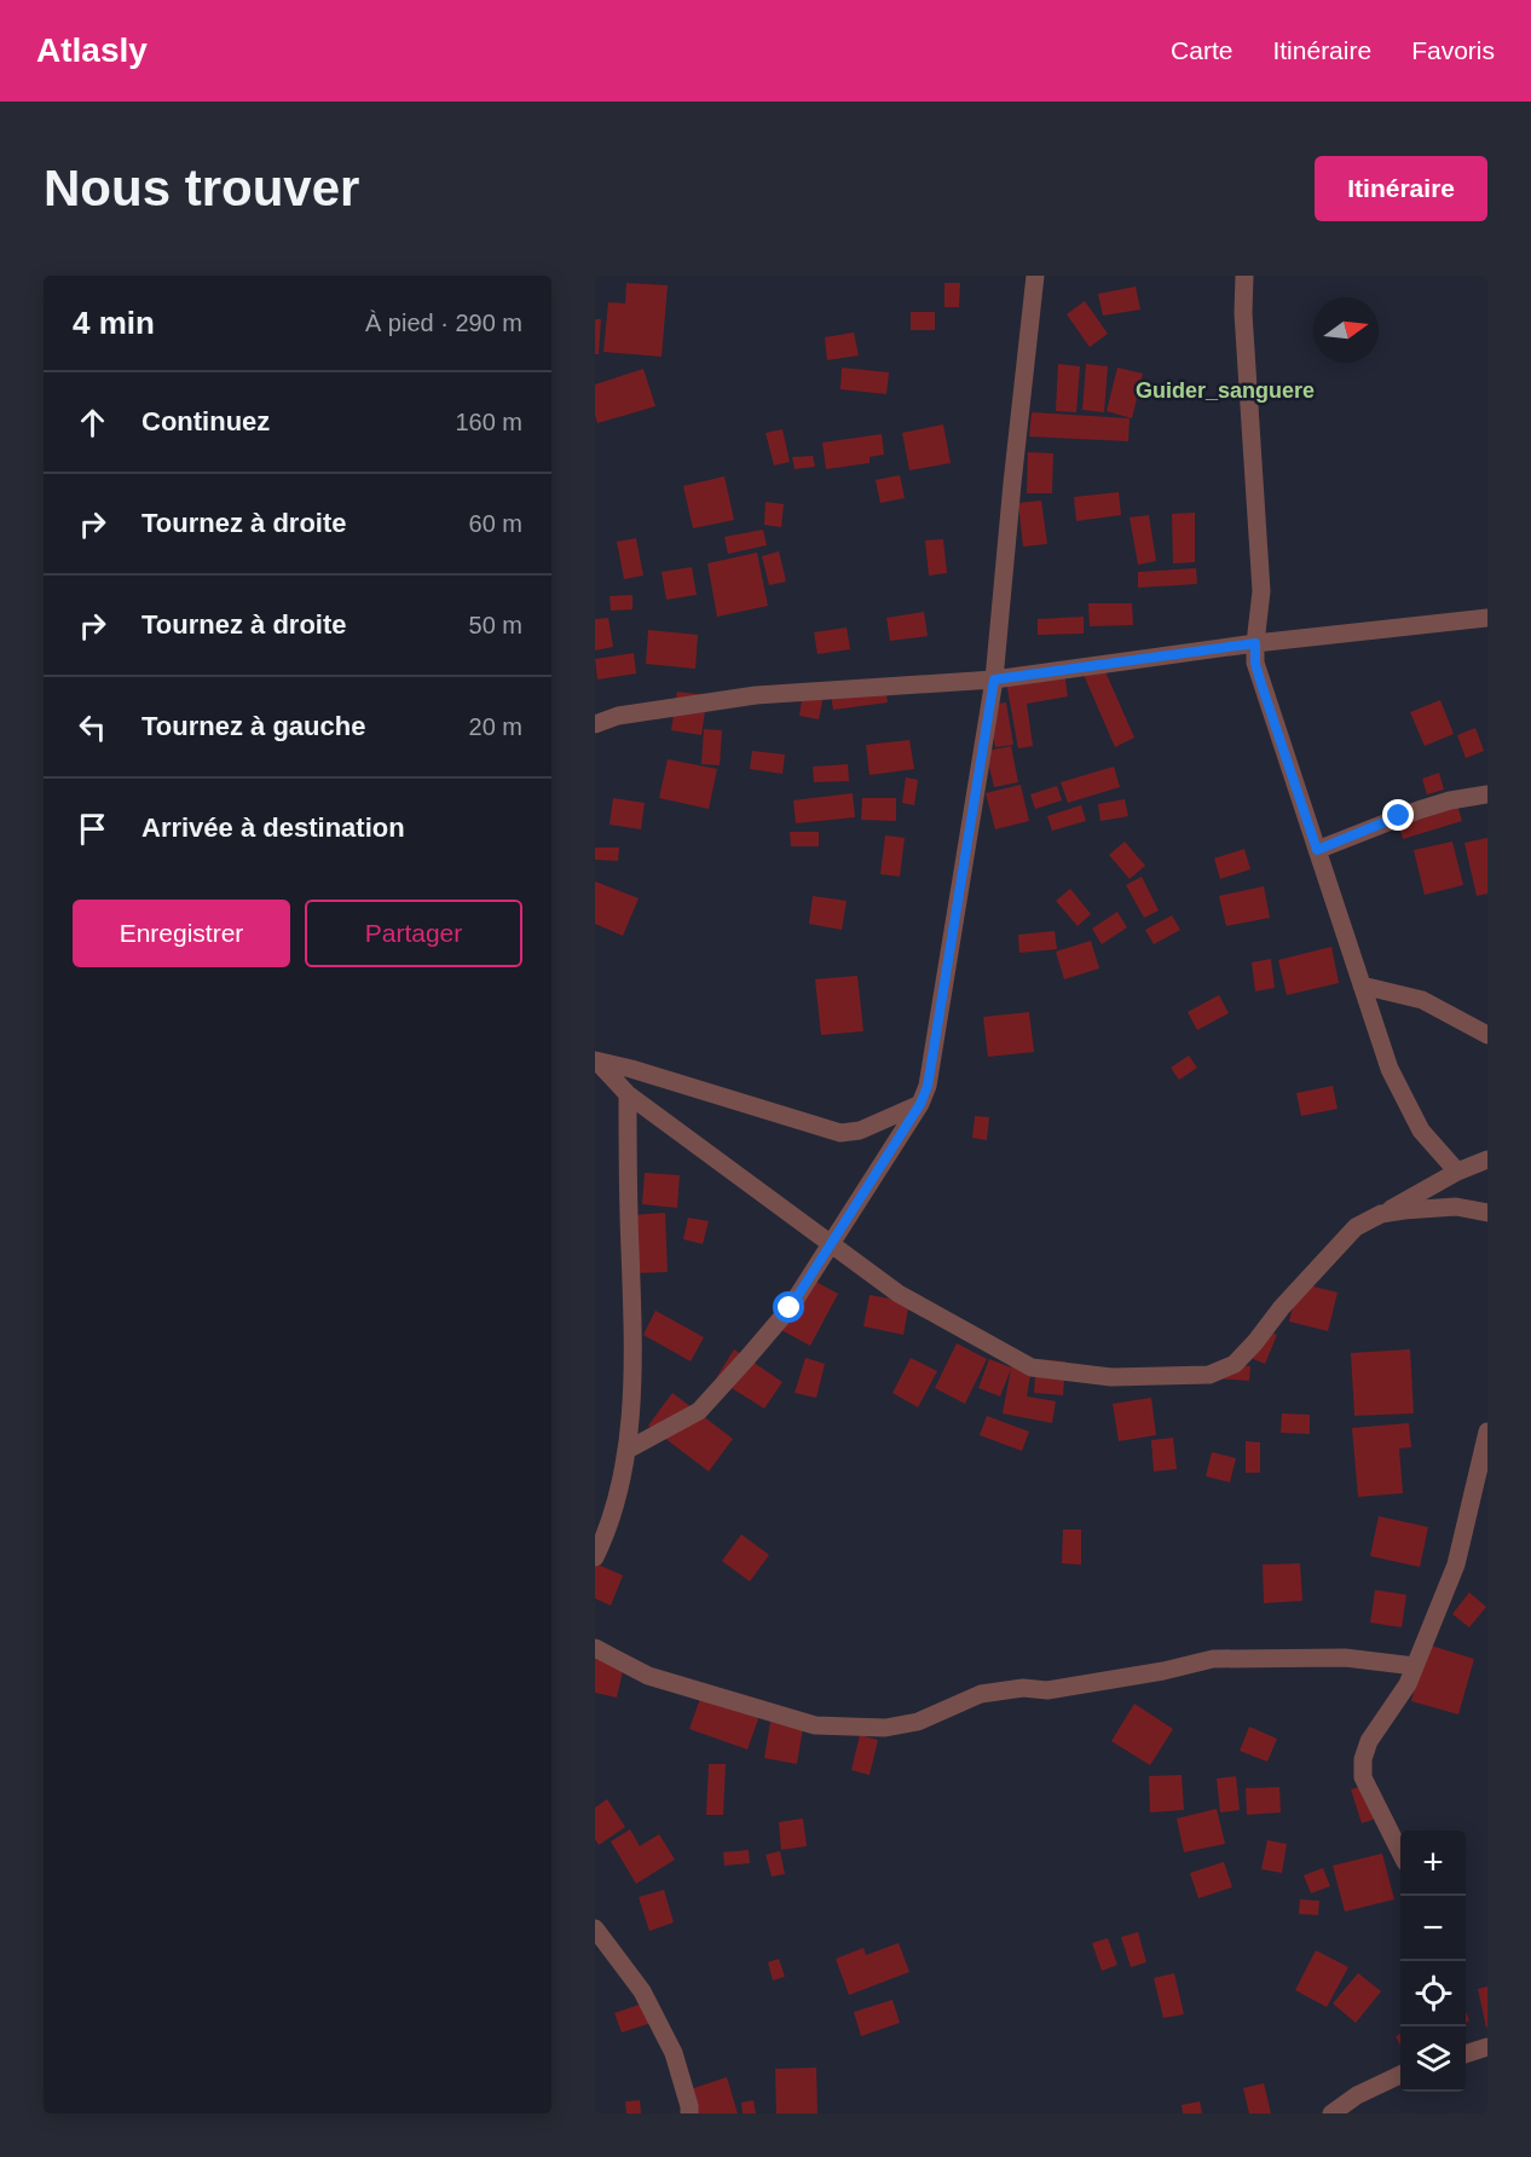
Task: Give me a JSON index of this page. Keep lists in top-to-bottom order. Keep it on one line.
{"districts":["Guider_sanguere"],"north":"right","page":{"header":"Atlasly","nav":["Carte","Itinéraire","Favoris"],"buttons":["Itinéraire",["Enregistrer","Partager"]],"title":"Nous trouver","heading":["4 min","À pied · 290 m"],"list":[["Continuez","160 m"],["Tournez à droite","60 m"],["Tournez à droite","50 m"],["Tournez à gauche","20 m"],"Arrivée à destination"],"map_buttons":["+","−"]}}
